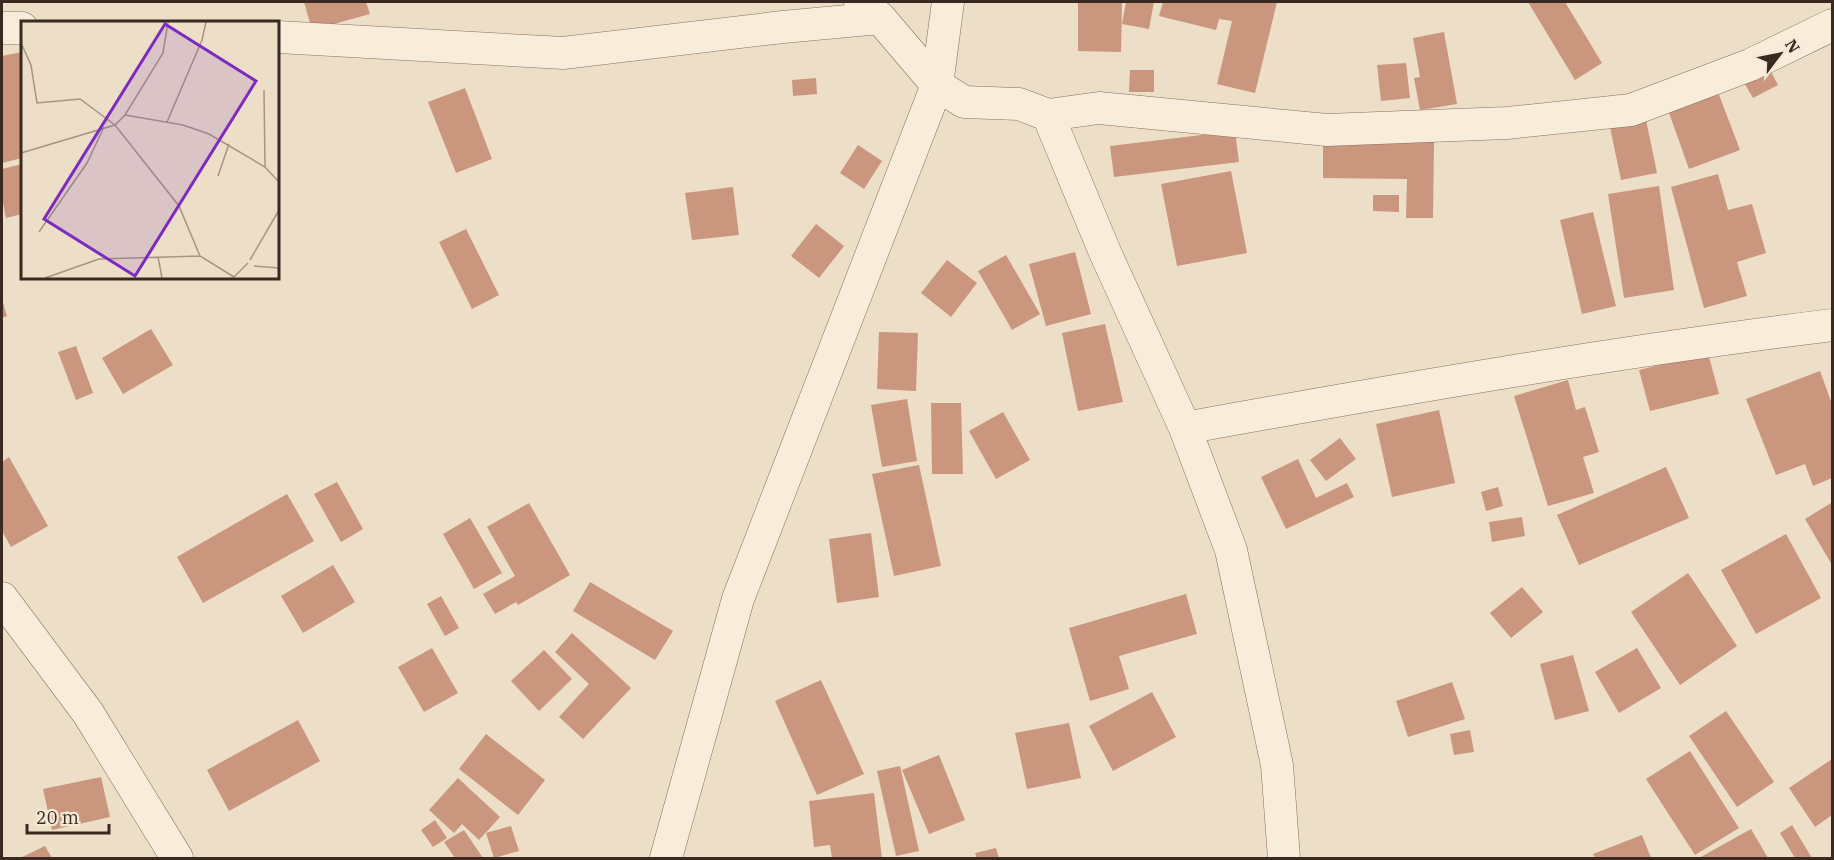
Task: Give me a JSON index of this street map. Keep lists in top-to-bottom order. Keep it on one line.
{"scale_bar":"20 m","north":"top right"}
